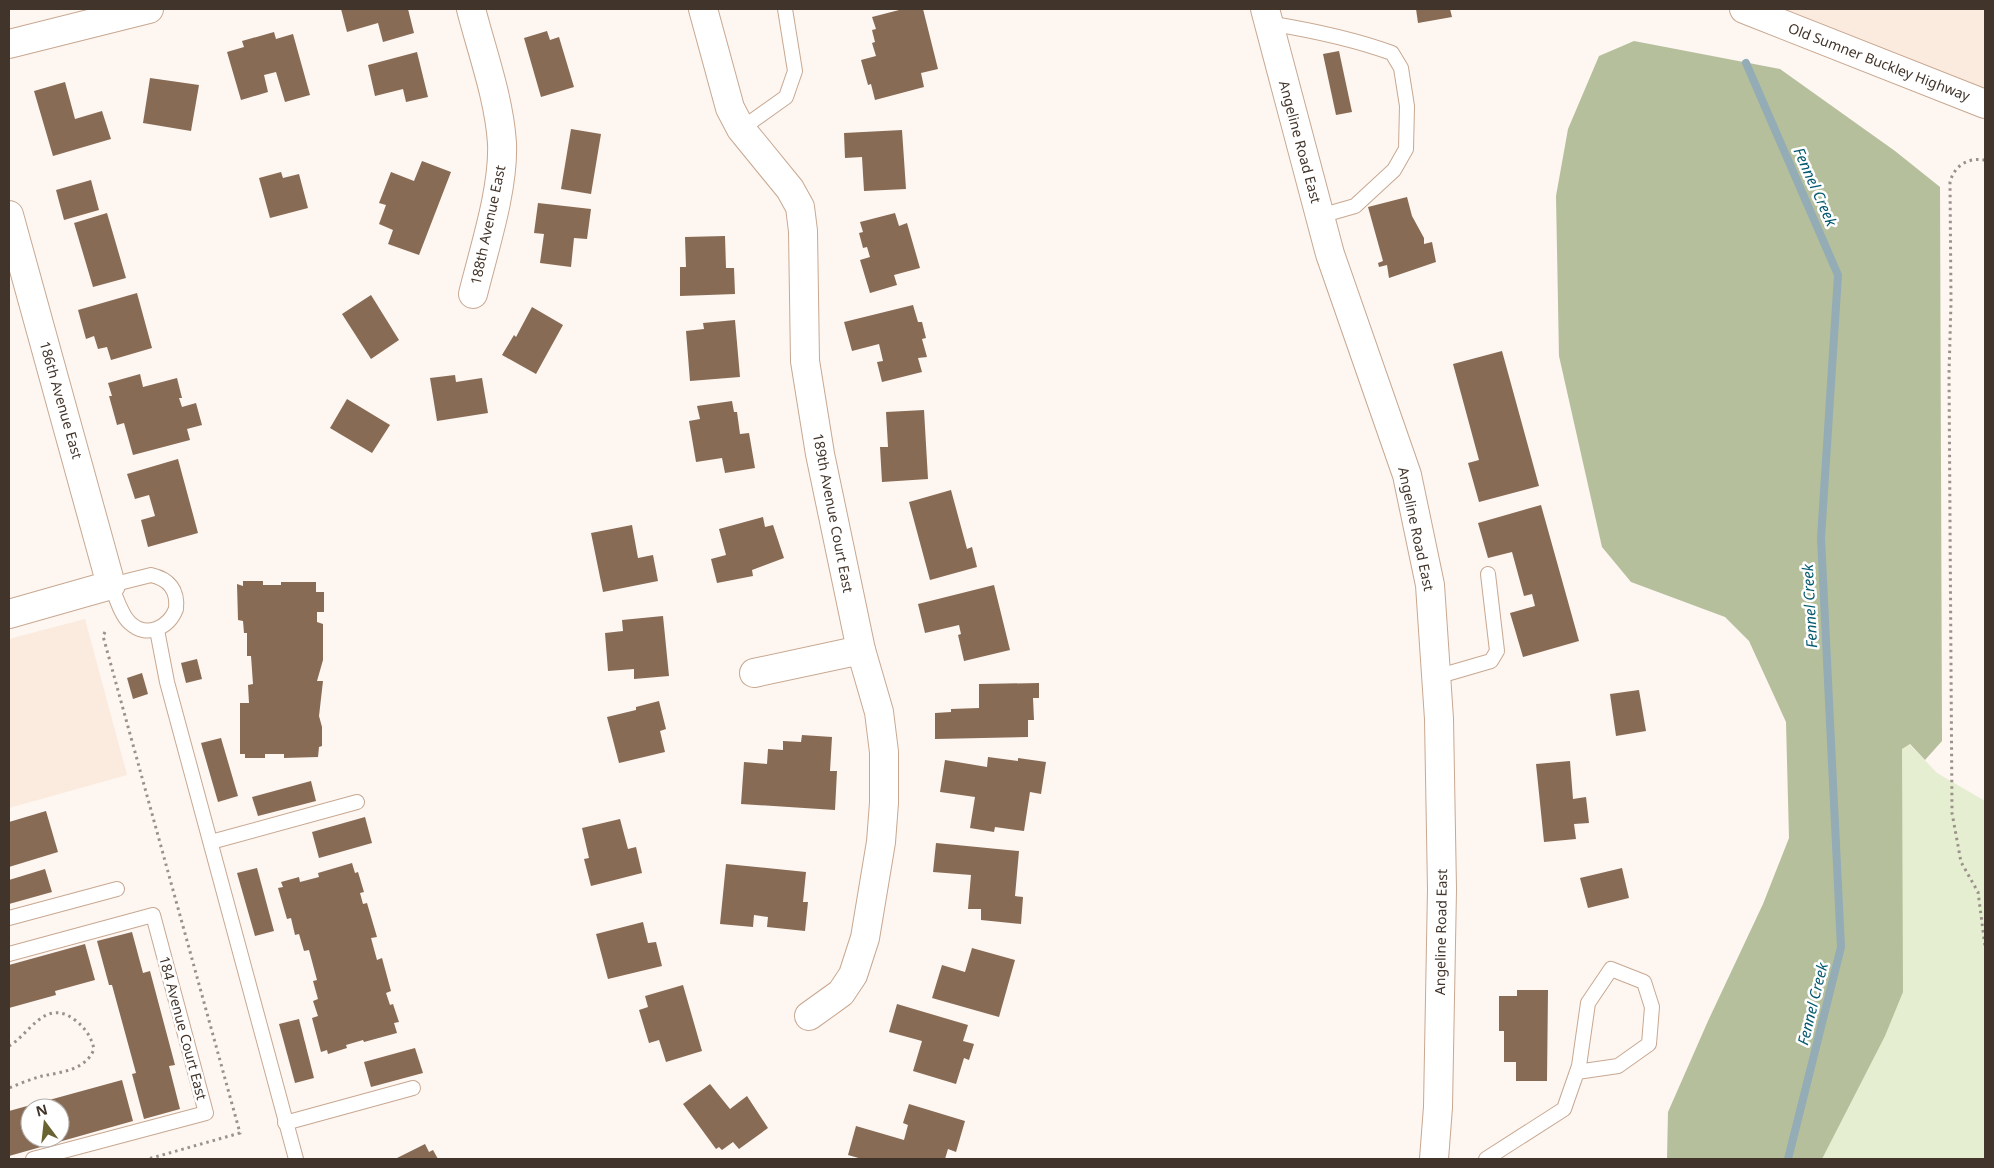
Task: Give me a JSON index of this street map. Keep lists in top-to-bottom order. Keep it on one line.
{"streets":{"street":["Old Sumner Buckley Highway","Angeline Road East","188th Avenue East","186th Avenue East","189th Avenue Court East"],"lane":["184 Avenue Court East"]},"water":["Fennel Creek"],"north":"top"}
